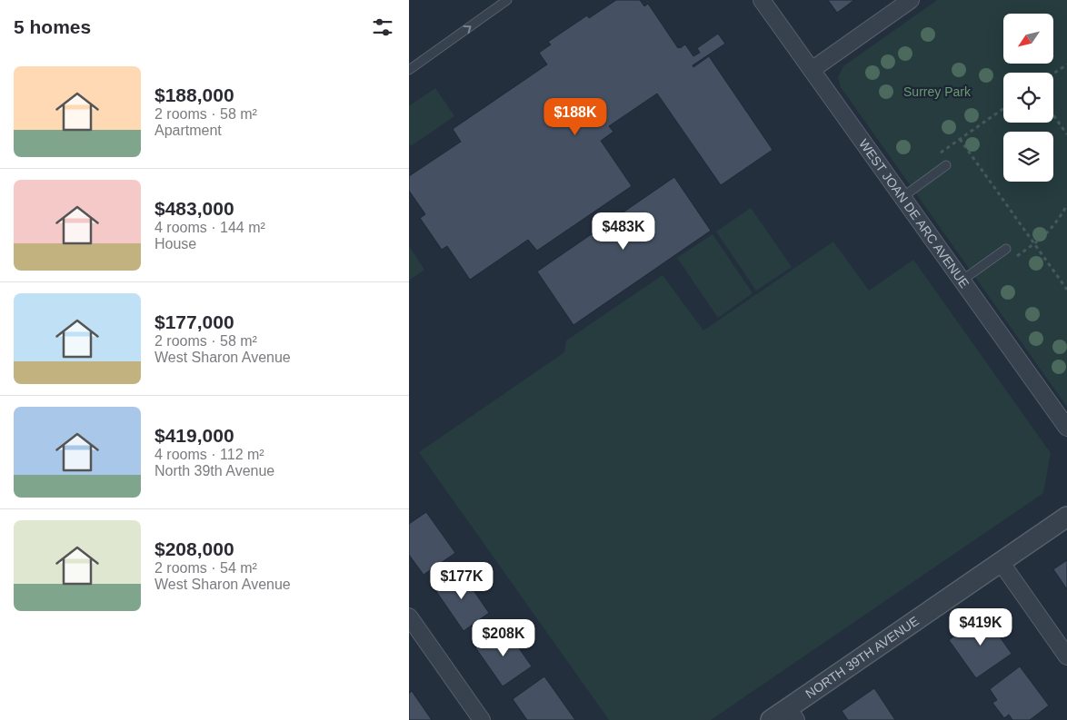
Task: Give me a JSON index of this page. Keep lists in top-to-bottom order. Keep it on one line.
{"streets":{"street":["WEST JOAN DE ARC AVENUE","NORTH 39TH AVENUE"]},"parks":["Surrey Park"],"north":"bottom left","page":{"heading":"5 homes","list":[{"name":"$188,000","note":"2 rooms · 58 m² · Apartment"},{"name":"$483,000","note":"4 rooms · 144 m² · House"},{"name":"$177,000","note":"2 rooms · 58 m² · West Sharon Avenue"},{"name":"$419,000","note":"4 rooms · 112 m² · North 39th Avenue"},{"name":"$208,000","note":"2 rooms · 54 m² · West Sharon Avenue"}],"price":["$188K","$483K","$177K","$419K","$208K"]}}
